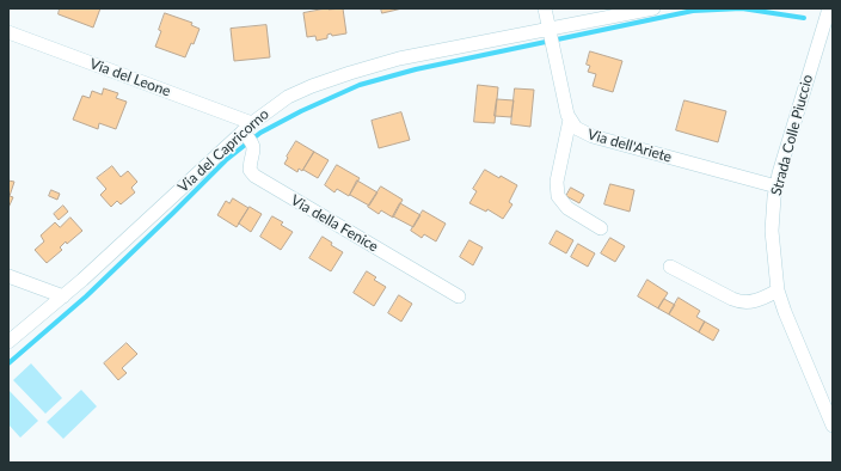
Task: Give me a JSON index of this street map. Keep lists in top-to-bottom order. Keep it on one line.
{"streets":{"street":["Via del Leone","Strada Colle Piuccio","Via dell'Ariete","Via del Capricorno","Via della Fenice"]},"crossings":[["Via del Leone","Via del Capricorno"],["Via del Leone","Via della Fenice"],["Strada Colle Piuccio","Via dell'Ariete"],["Via del Capricorno","Via della Fenice"]]}
